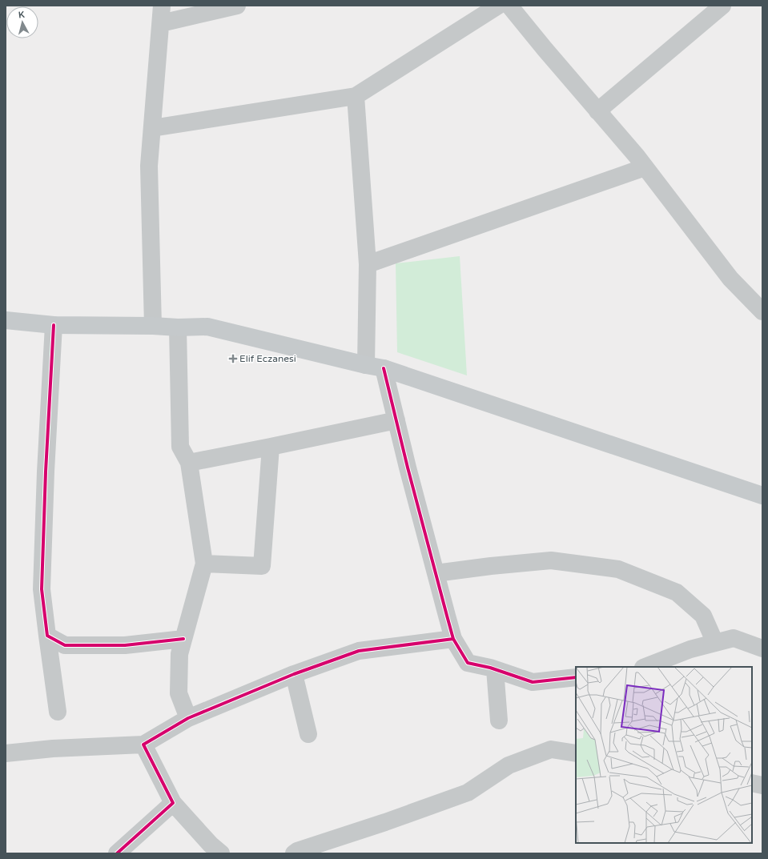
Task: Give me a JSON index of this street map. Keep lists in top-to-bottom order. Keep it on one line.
{"places":{"health":["Elif Eczanesi"]},"north":"top"}
